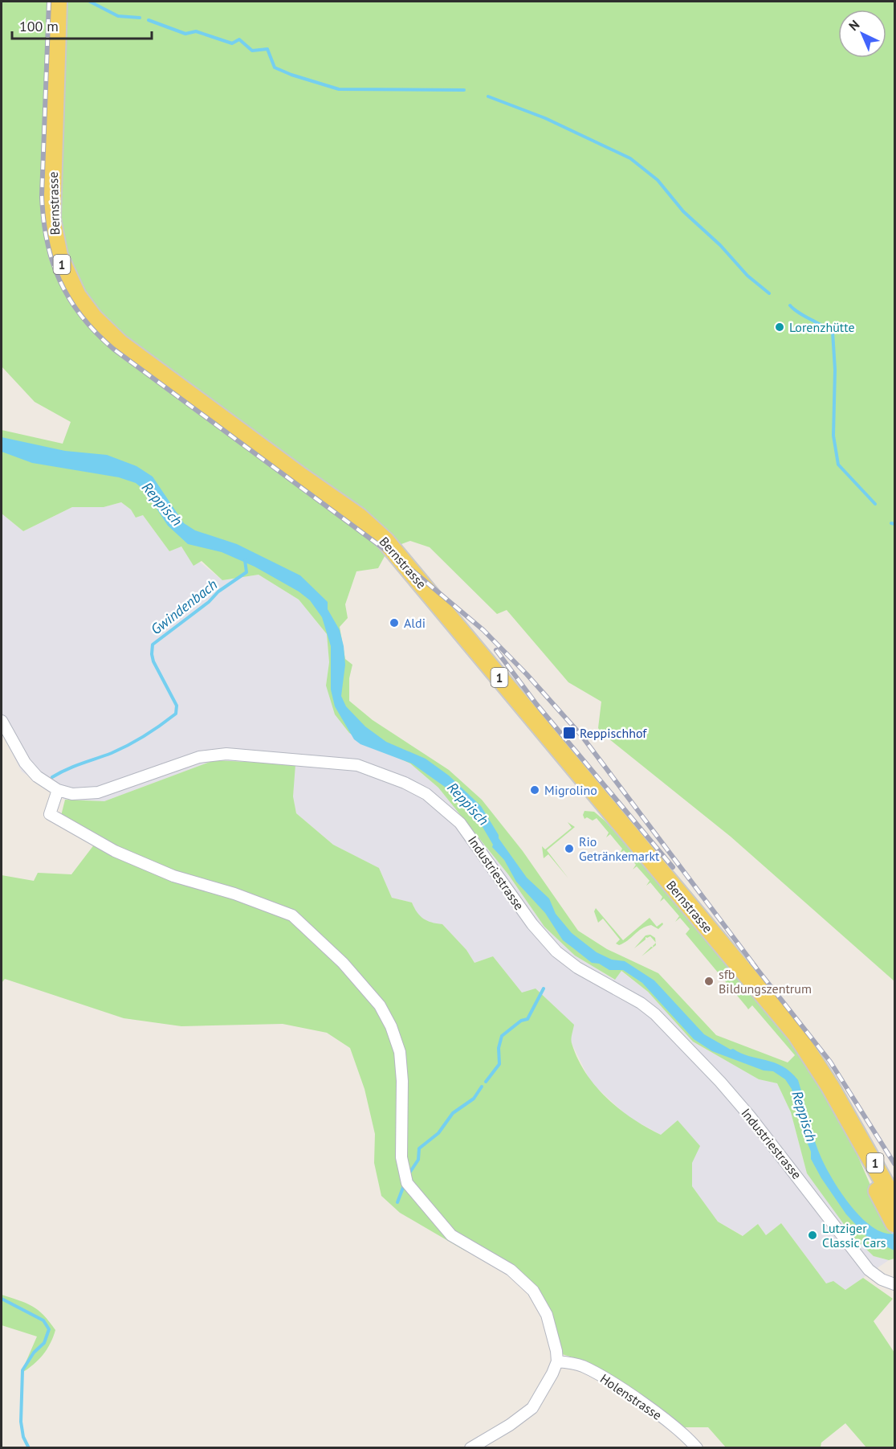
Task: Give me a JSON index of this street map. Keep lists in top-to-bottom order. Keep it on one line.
{"streets":{"main road":["Bernstrasse","1"],"street":["Industriestrasse","Holenstrasse"]},"water":["Reppisch","Gwindenbach"],"places":{"other":["Lorenzhütte","Aldi","Migrolino","Rio Getränkemarkt","sfb Bildungszentrum","Lutziger Classic Cars"],"transit":["Reppischhof"]},"scale_bar":"100 m","north":"top left"}
